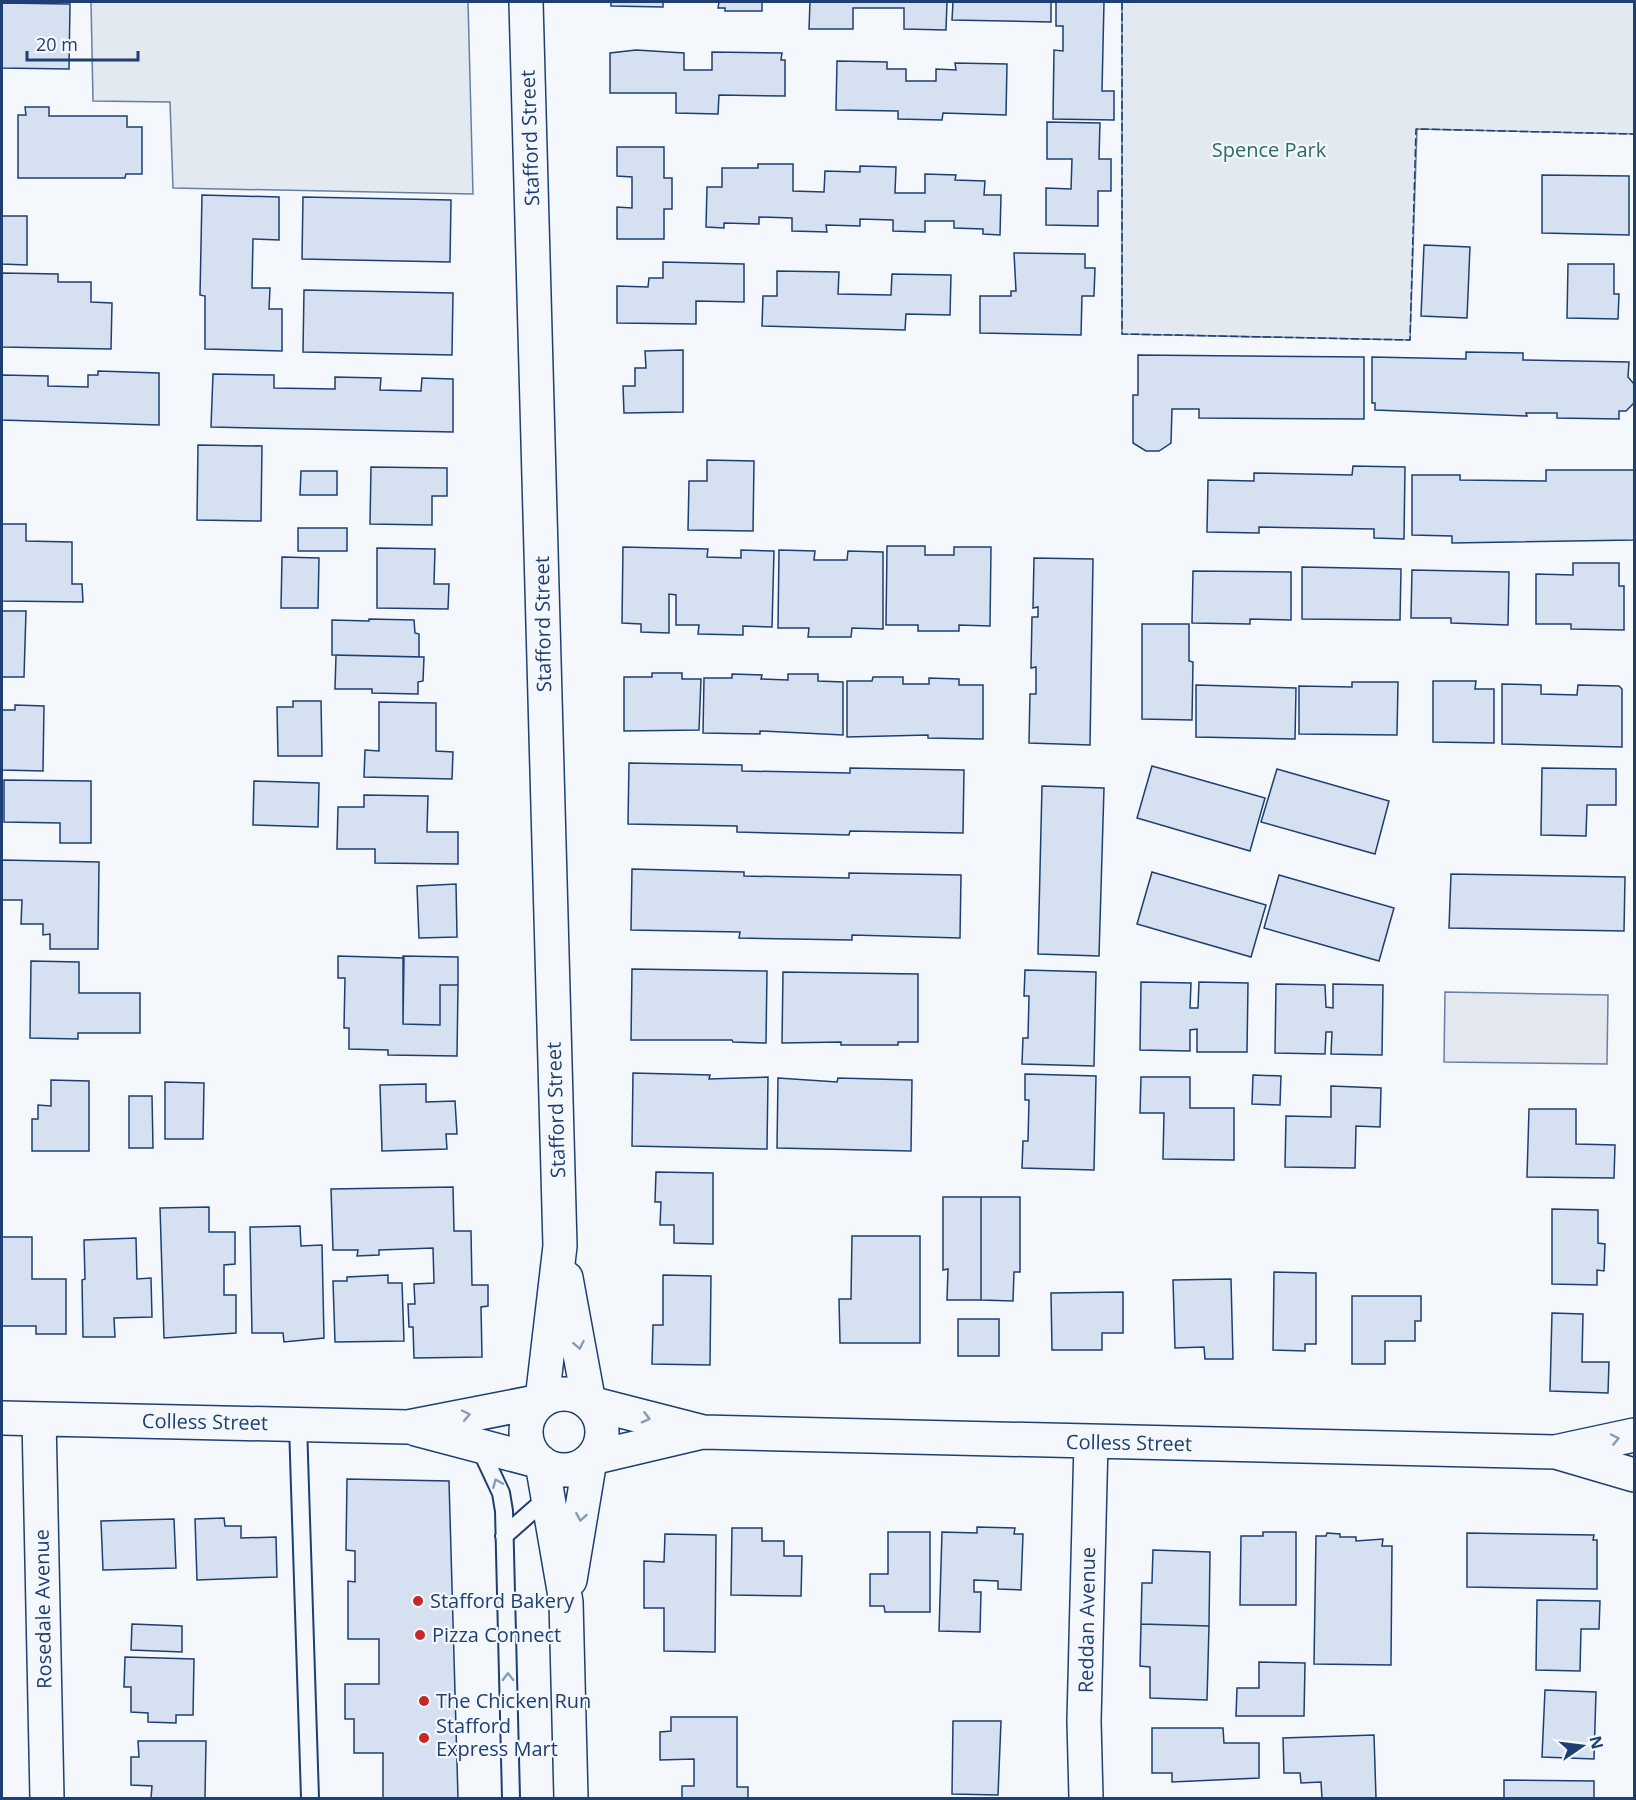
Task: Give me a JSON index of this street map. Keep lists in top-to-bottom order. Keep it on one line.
{"streets":{"street":["Stafford Street","Colless Street","Rosedale Avenue","Reddan Avenue"]},"crossings":[["Stafford Street","Colless Street"],["Colless Street","Rosedale Avenue"],["Colless Street","Reddan Avenue"]],"parks":["Spence Park"],"places":["Stafford Bakery","Pizza Connect","The Chicken Run","Stafford Express Mart"],"scale_bar":"20 m","north":"right"}
